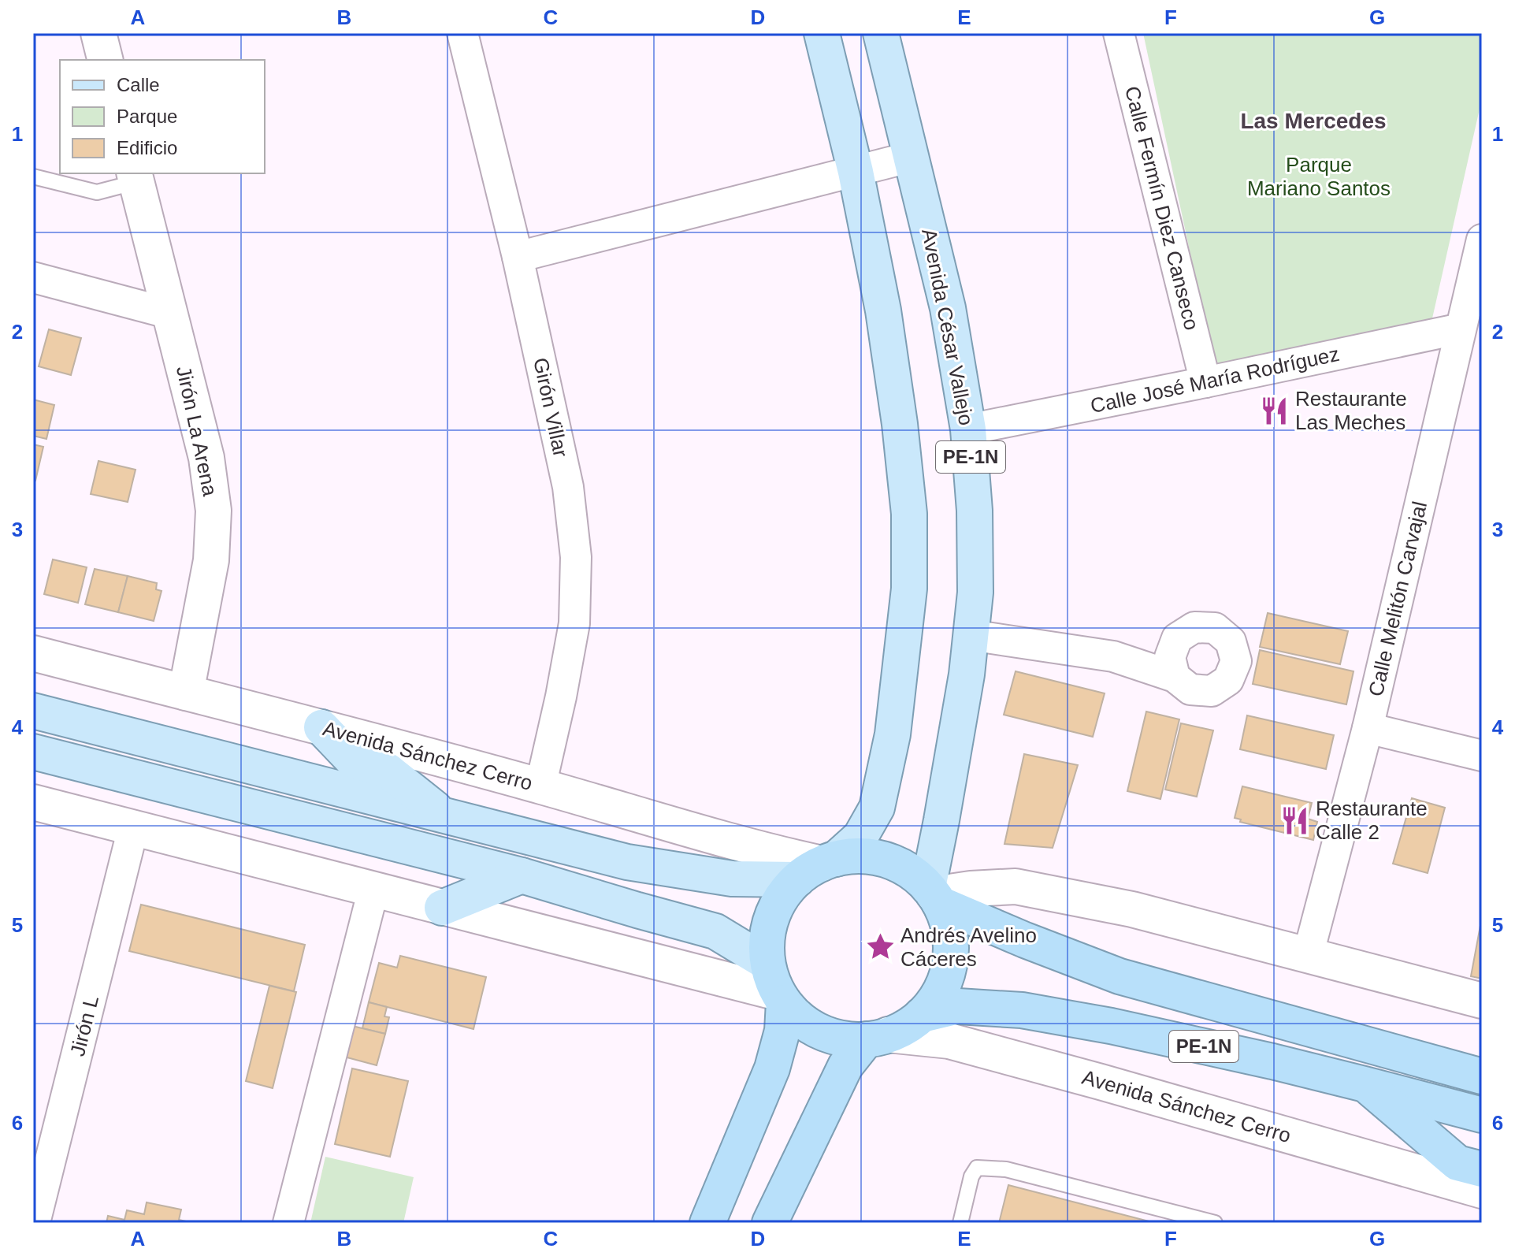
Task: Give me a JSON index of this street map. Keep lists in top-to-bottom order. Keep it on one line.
{"streets":{"highway":["PE-1N"],"main road":["Avenida César Vallejo","Jirón La Arena","Avenida Sánchez Cerro"],"street":["Calle Fermín Diez Canseco","Calle José María Rodríguez","Girón Villar","Calle Melitón Carvajal","Jirón L"]},"crossings":[["Calle Fermín Diez Canseco","Calle José María Rodríguez"],["Avenida César Vallejo","Calle José María Rodríguez"],["Avenida César Vallejo","PE-1N"],["Avenida César Vallejo","Avenida Sánchez Cerro"],["Calle José María Rodríguez","Calle Melitón Carvajal"],["Girón Villar","Avenida Sánchez Cerro"],["Jirón La Arena","Avenida Sánchez Cerro"],["PE-1N","Avenida Sánchez Cerro"]],"districts":["Las Mercedes"],"parks":["Parque Mariano Santos"],"places":{"restaurant":["Restaurante Las Meches","Restaurante Calle 2"],"place":["Andrés Avelino Cáceres"]},"legend":["Calle","Parque","Edificio"],"grid":{"columns":["A","B","C","D","E","F","G"],"rows":["1","2","3","4","5","6"]}}
